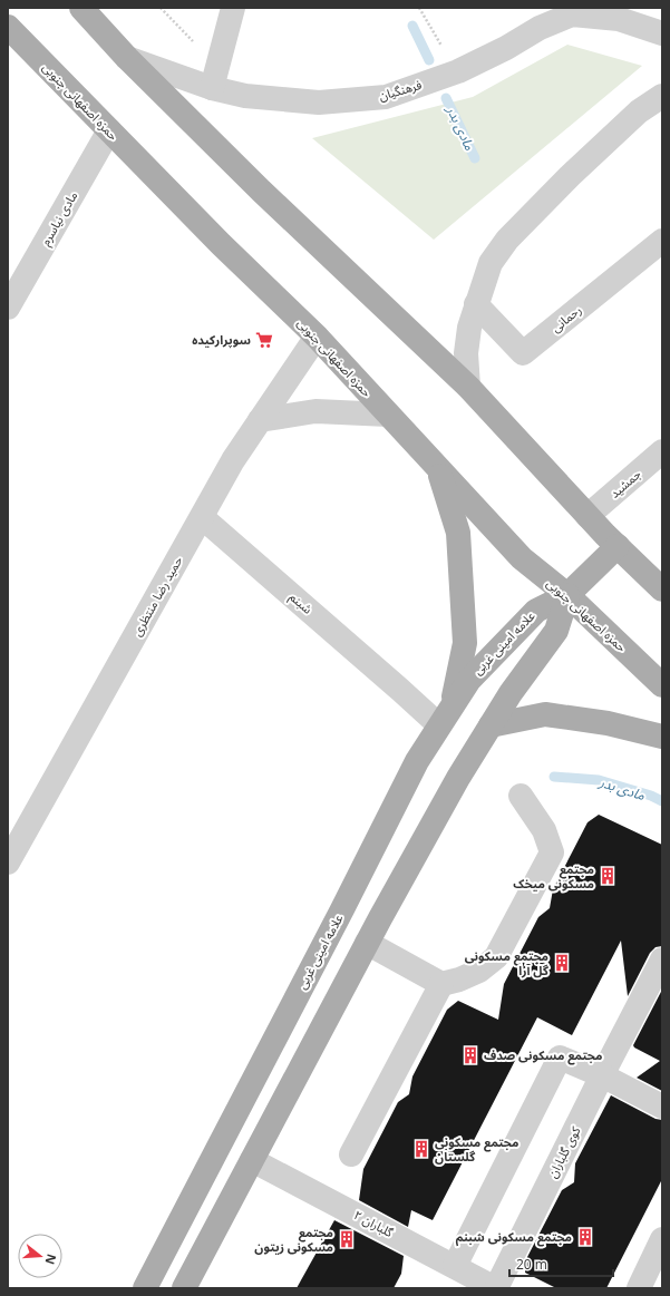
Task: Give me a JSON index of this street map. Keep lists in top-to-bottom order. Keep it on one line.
{"streets":{"main road":["حمزه اصفهانی جنوبی","علامه امینی غربی"],"street":["فرهنگیان","مادی نیاسرم","رحمانی","جمشید","حمید رضا منتظری","شبنم","کوی گلباران","گلباران ۲"]},"crossings":[["حمزه اصفهانی جنوبی","مادی نیاسرم"],["حمزه اصفهانی جنوبی","حمید رضا منتظری"],["حمزه اصفهانی جنوبی","علامه امینی غربی"],["حمید رضا منتظری","شبنم"],["شبنم","علامه امینی غربی"],["کوی گلباران","گلباران ۲"]],"water":["مادی بدر"],"places":{"supermarket":["سوپرارکیده"],"building":["مجتمع مسکونی میخک","مجتمع مسکونی گل آرا","مجتمع مسکونی صدف","مجتمع مسکونی گلستان","مجتمع مسکونی شبنم","مجتمع مسکونی زیتون"]},"scale_bar":"20 m","north":"right"}
